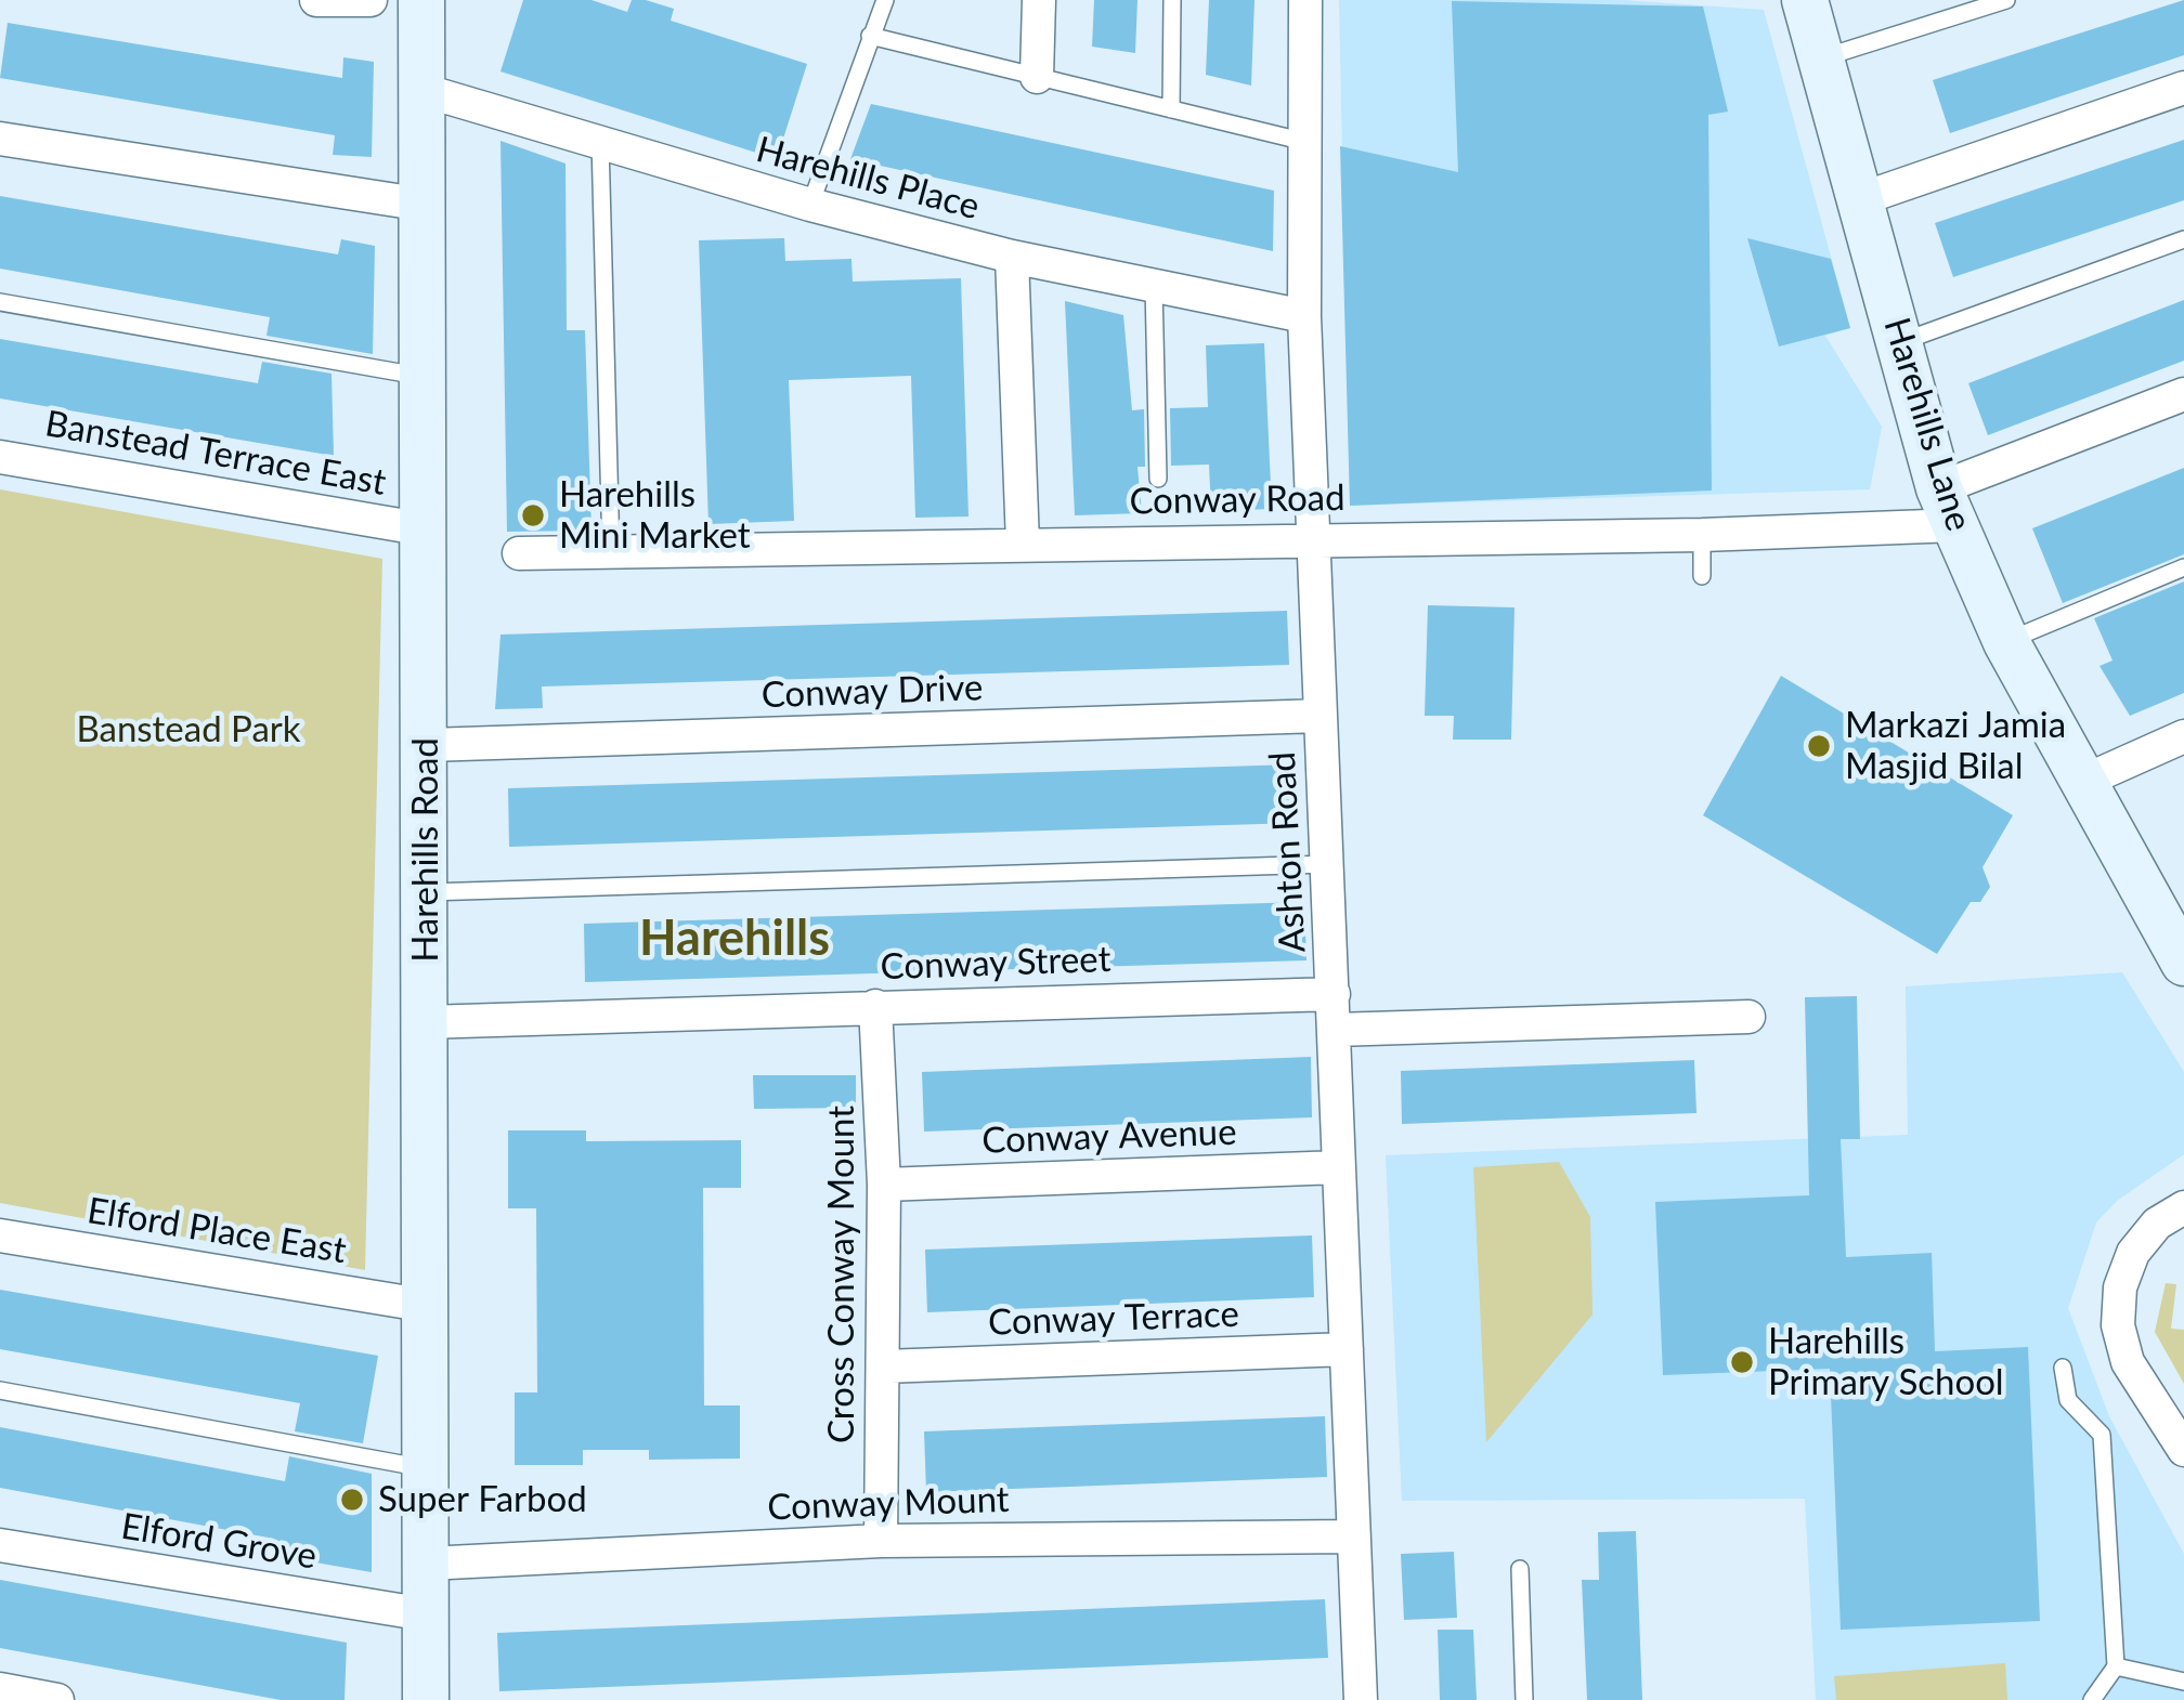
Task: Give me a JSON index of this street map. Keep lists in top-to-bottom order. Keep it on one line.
{"streets":{"street":["Harehills Place","Harehills Lane","Banstead Terrace East","Conway Road","Conway Drive","Harehills Road","Ashton Road","Conway Street","Conway Avenue","Elford Place East","Cross Conway Mount","Conway Terrace","Conway Mount","Elford Grove"]},"crossings":[["Harehills Place","Harehills Road"],["Harehills Place","Ashton Road"],["Harehills Lane","Conway Road"],["Banstead Terrace East","Harehills Road"],["Conway Road","Ashton Road"],["Conway Drive","Harehills Road"],["Conway Drive","Ashton Road"],["Harehills Road","Conway Street"],["Harehills Road","Elford Place East"],["Harehills Road","Conway Mount"],["Harehills Road","Elford Grove"],["Ashton Road","Conway Street"],["Ashton Road","Conway Avenue"],["Ashton Road","Conway Terrace"],["Ashton Road","Conway Mount"],["Conway Street","Cross Conway Mount"],["Conway Avenue","Cross Conway Mount"],["Cross Conway Mount","Conway Terrace"],["Cross Conway Mount","Conway Mount"]],"districts":["Harehills"],"parks":["Banstead Park"],"places":["Harehills Mini Market","Markazi Jamia Masjid Bilal","Harehills Primary School","Super Farbod"]}
